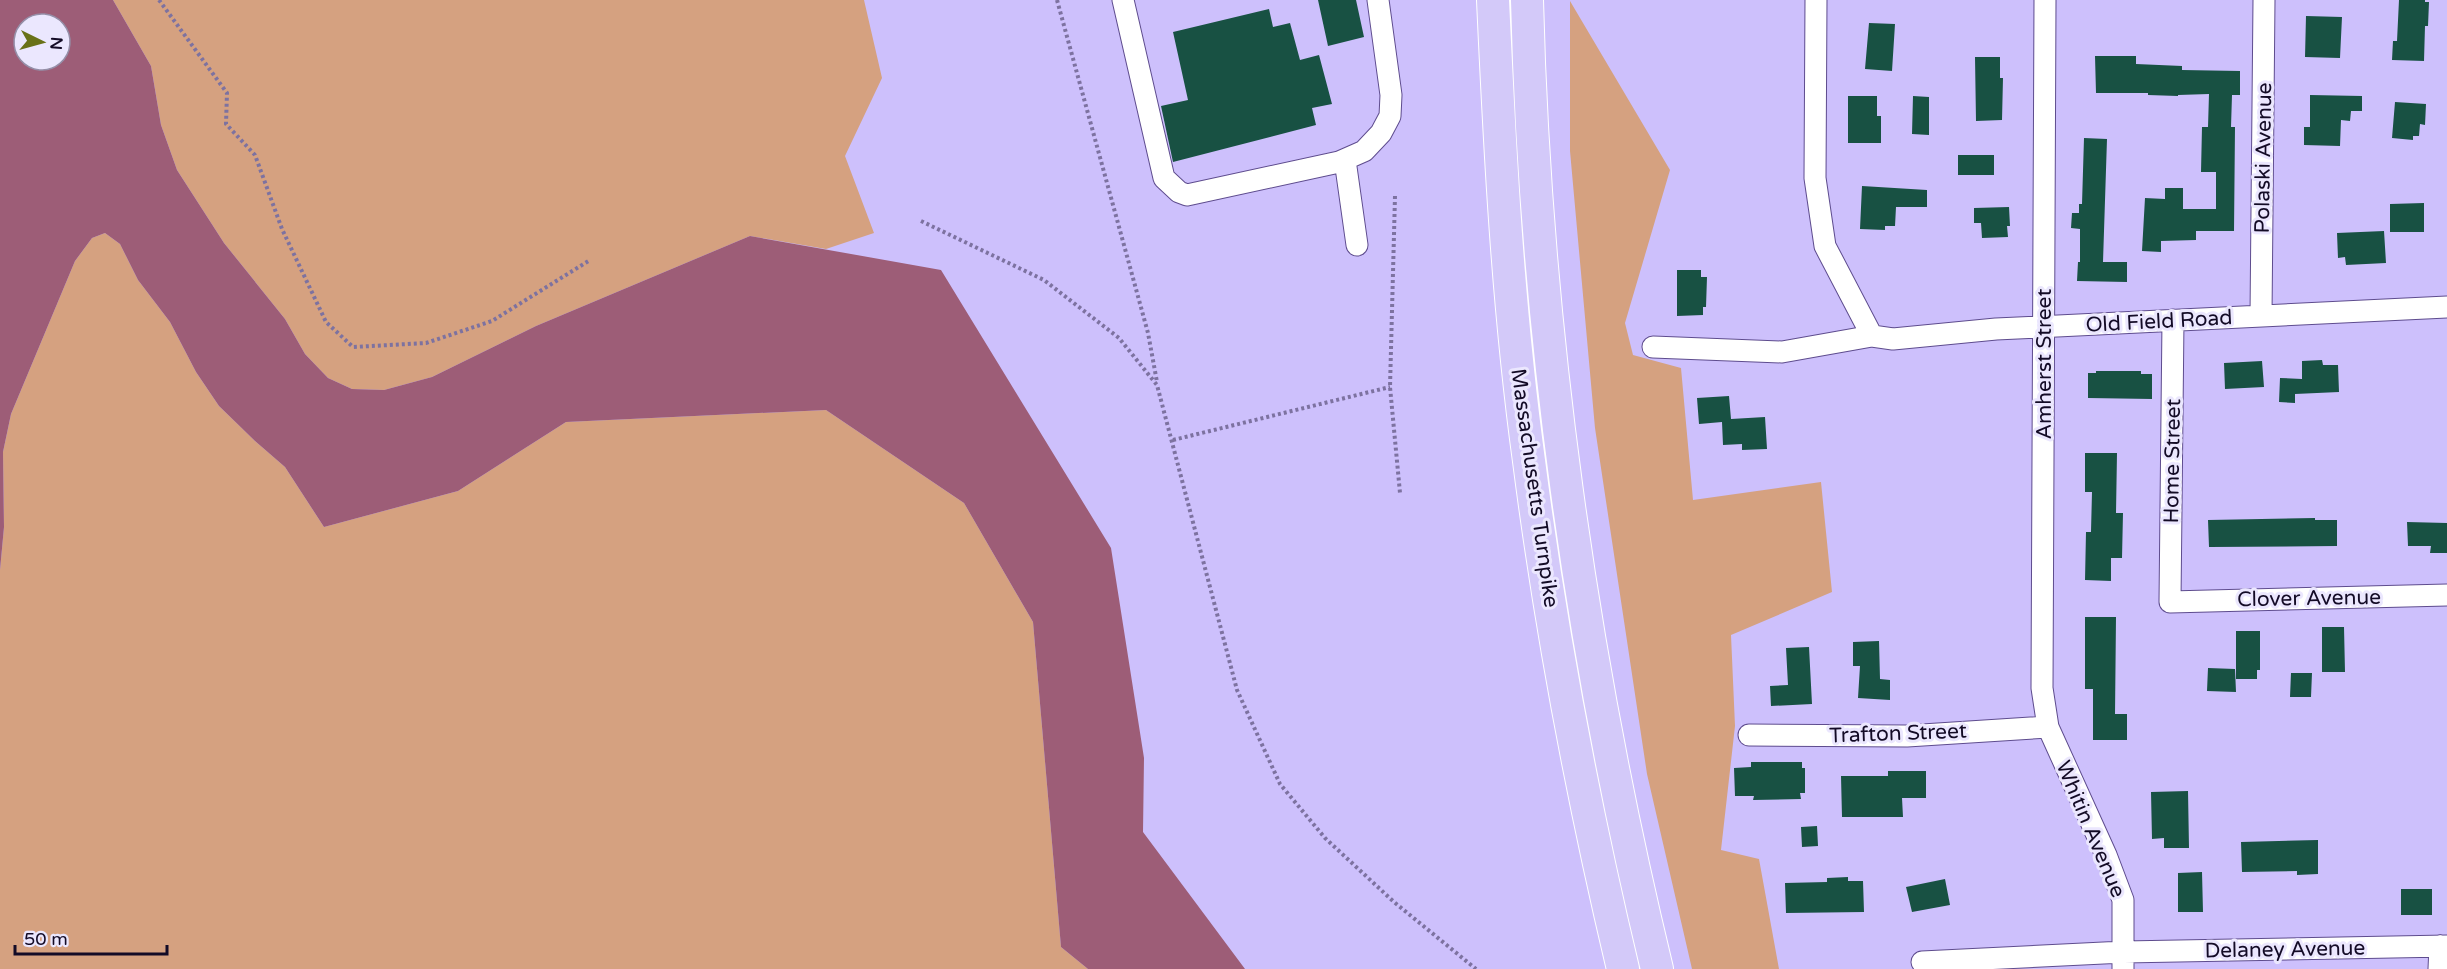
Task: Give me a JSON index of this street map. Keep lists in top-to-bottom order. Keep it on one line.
{"streets":{"highway":["Massachusetts Turnpike"],"street":["Polaski Avenue","Old Field Road","Amherst Street","Home Street","Clover Avenue","Trafton Street","Whitin Avenue","Delaney Avenue"]},"crossings":[["Polaski Avenue","Old Field Road"],["Old Field Road","Amherst Street"],["Old Field Road","Home Street"],["Amherst Street","Trafton Street"],["Amherst Street","Whitin Avenue"],["Home Street","Clover Avenue"],["Trafton Street","Whitin Avenue"],["Whitin Avenue","Delaney Avenue"]],"scale_bar":"50 m","north":"right"}
